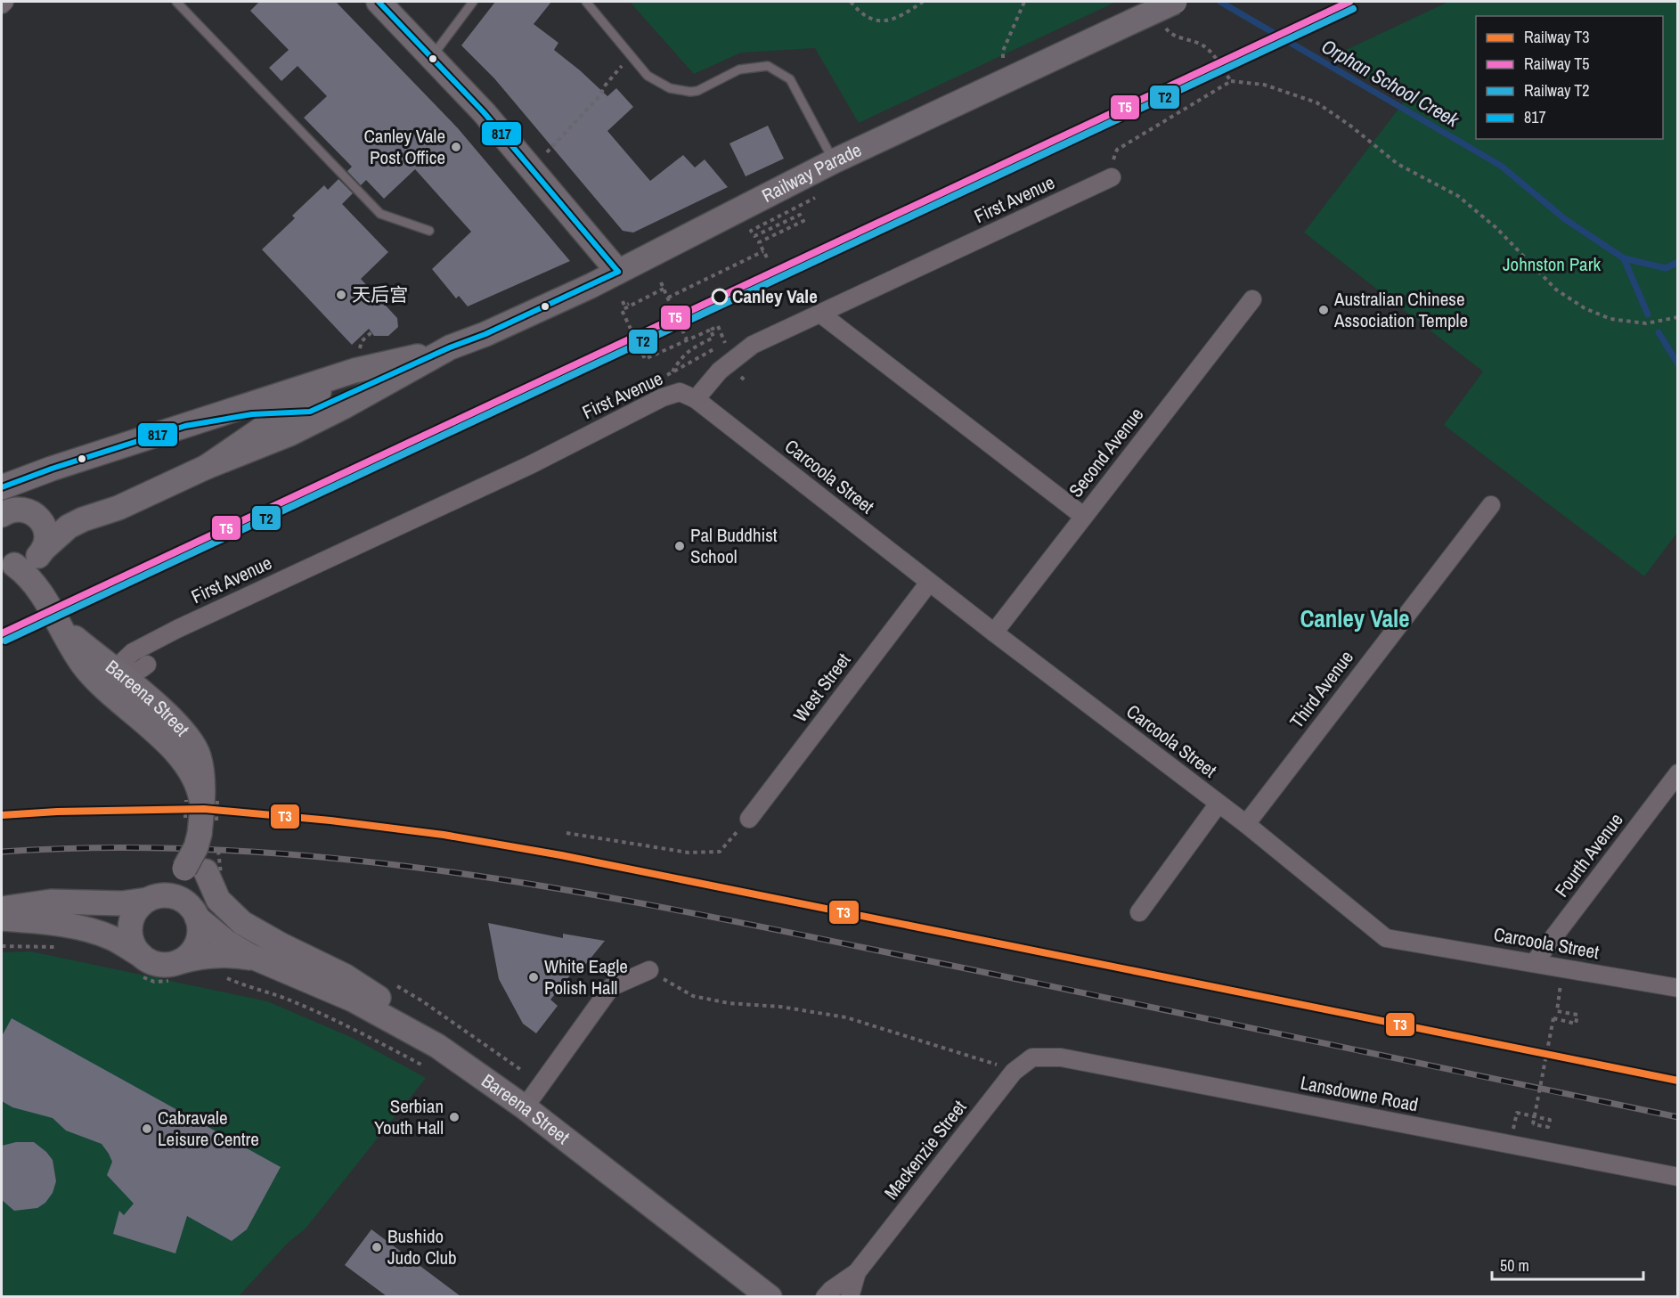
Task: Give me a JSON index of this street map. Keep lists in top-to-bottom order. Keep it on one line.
{"streets":{"main road":["Railway Parade","Bareena Street"],"street":["First Avenue","Second Avenue","Carcoola Street","West Street","Third Avenue","Fourth Avenue","Lansdowne Road","Mackenzie Street"]},"crossings":[["First Avenue","Carcoola Street"],["First Avenue","Bareena Street"],["Second Avenue","Carcoola Street"],["Carcoola Street","West Street"],["Carcoola Street","Third Avenue"],["Carcoola Street","Fourth Avenue"],["Lansdowne Road","Mackenzie Street"]],"districts":["Canley Vale"],"water":["Orphan School Creek"],"parks":["Johnston Park"],"places":["Canley Vale Post Office","天后宫","Canley Vale","Australian Chinese Association Temple","Pal Buddhist School","White Eagle Polish Hall","Serbian Youth Hall","Cabravale Leisure Centre","Bushido Judo Club"],"lines":["rail line T5","transit line 817","rail line T2","rail line T3"],"legend":["Railway T3","Railway T5","Railway T2","817"],"scale_bar":"50 m"}
